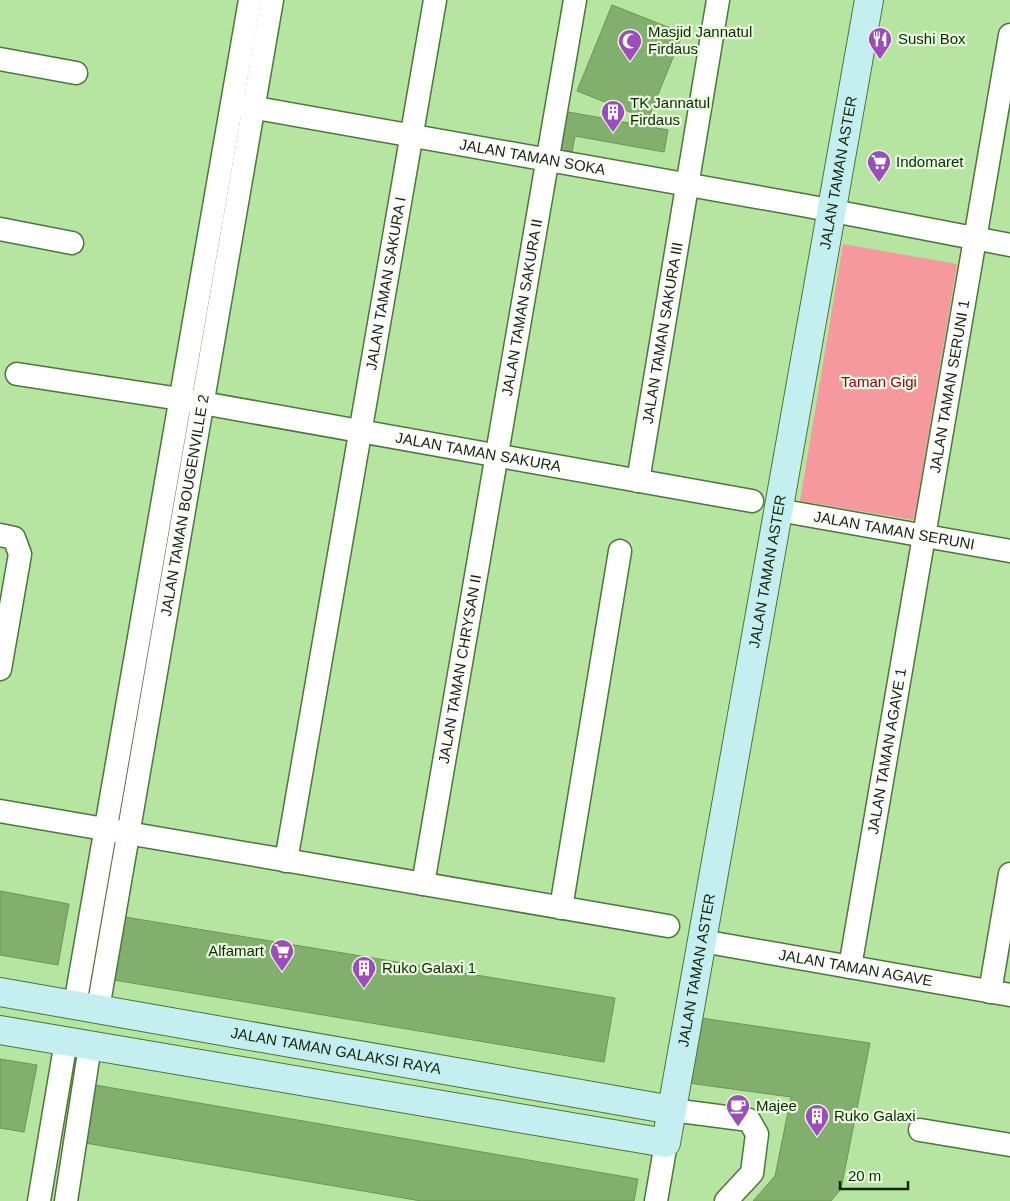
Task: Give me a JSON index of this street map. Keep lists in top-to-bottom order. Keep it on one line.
{"streets":{"main road":["JALAN TAMAN ASTER","JALAN TAMAN GALAKSI RAYA"],"street":["JALAN TAMAN SOKA","JALAN TAMAN SAKURA I","JALAN TAMAN SAKURA II","JALAN TAMAN SAKURA III","JALAN TAMAN SERUNI 1","JALAN TAMAN SAKURA","JALAN TAMAN BOUGENVILLE 2","JALAN TAMAN SERUNI","JALAN TAMAN CHRYSAN II","JALAN TAMAN AGAVE 1","JALAN TAMAN AGAVE"]},"crossings":[["JALAN TAMAN SOKA","JALAN TAMAN ASTER"],["JALAN TAMAN SOKA","JALAN TAMAN SAKURA I"],["JALAN TAMAN SOKA","JALAN TAMAN SAKURA II"],["JALAN TAMAN SOKA","JALAN TAMAN SAKURA III"],["JALAN TAMAN SOKA","JALAN TAMAN SERUNI 1"],["JALAN TAMAN SOKA","JALAN TAMAN BOUGENVILLE 2"],["JALAN TAMAN ASTER","JALAN TAMAN SERUNI"],["JALAN TAMAN ASTER","JALAN TAMAN AGAVE"],["JALAN TAMAN ASTER","JALAN TAMAN GALAKSI RAYA"],["JALAN TAMAN SAKURA I","JALAN TAMAN SAKURA"],["JALAN TAMAN SAKURA II","JALAN TAMAN SAKURA"],["JALAN TAMAN SAKURA II","JALAN TAMAN CHRYSAN II"],["JALAN TAMAN SAKURA III","JALAN TAMAN SAKURA"],["JALAN TAMAN SERUNI 1","JALAN TAMAN SERUNI"],["JALAN TAMAN SERUNI 1","JALAN TAMAN AGAVE 1"],["JALAN TAMAN SAKURA","JALAN TAMAN BOUGENVILLE 2"],["JALAN TAMAN SAKURA","JALAN TAMAN CHRYSAN II"],["JALAN TAMAN BOUGENVILLE 2","JALAN TAMAN GALAKSI RAYA"],["JALAN TAMAN SERUNI","JALAN TAMAN AGAVE 1"],["JALAN TAMAN AGAVE 1","JALAN TAMAN AGAVE"]],"parks":["Taman Gigi"],"places":{"restaurant":["Sushi Box"],"mosque":["Masjid Jannatul Firdaus"],"building":["TK Jannatul Firdaus","Ruko Galaxi 1","Ruko Galaxi"],"supermarket":["Indomaret","Alfamart"],"cafe":["Majee"]},"scale_bar":"20 m"}
